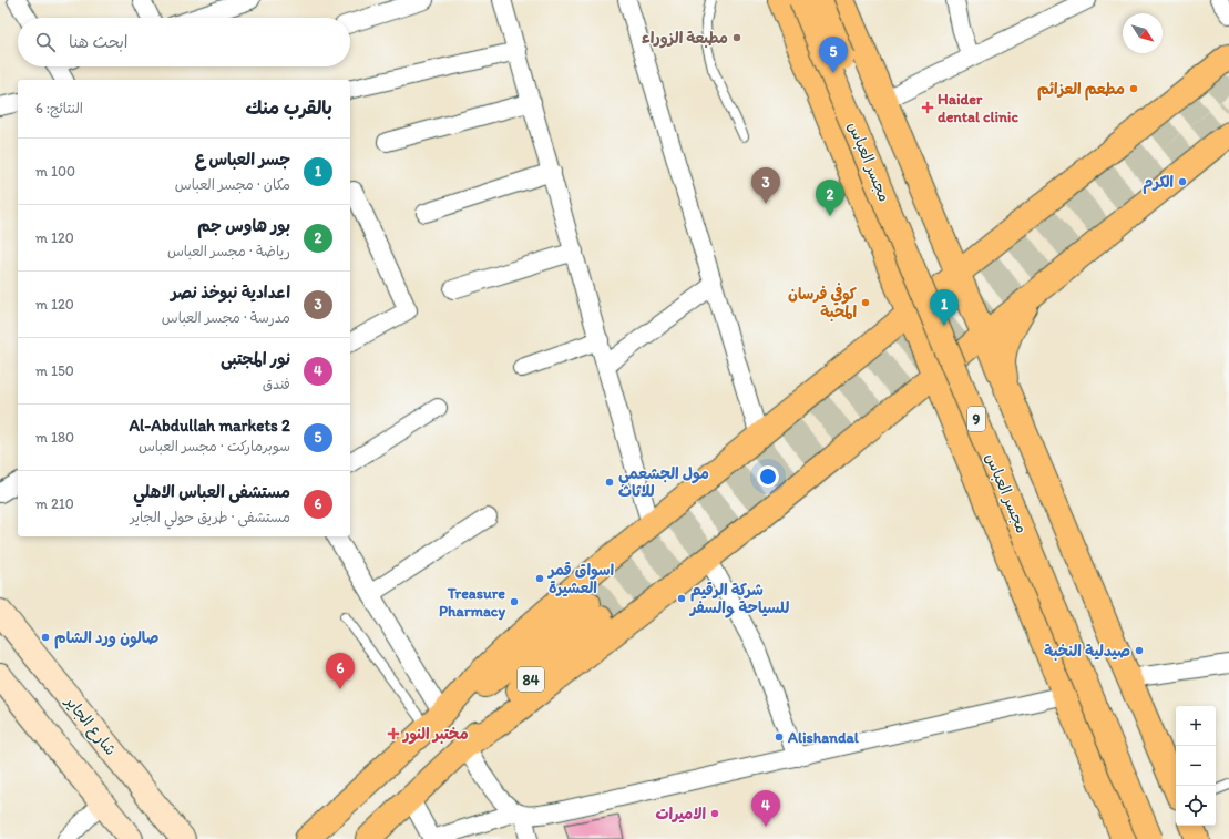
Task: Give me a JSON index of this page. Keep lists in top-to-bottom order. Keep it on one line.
{"streets":{"highway":["مجسر العباس","9","84"],"street":["شارع الجاير"]},"places":{"other":["مطبعة الزوراء","مطعم العزائم","الكرم","كوفي فرسان المحبة","مول الجشعمي للاثاث","اسواق قمر العشيرة","شركة الرقيم للسياحة والسفر","Treasure Pharmacy","صالون ورد الشام","صيدلية النخبة","Alishandal","الاميرات"],"health":["Haider dental clinic","مختبر النور"]},"north":"bottom right","page":{"search":"ابحث هنا","pins":["5","3","2","1","6","4"],"heading":["بالقرب منك","النتائج: 6"],"list":[{"mark":"1","name":"جسر العباس ع","note":"مكان · مجسر العباس","value":"100 m"},{"mark":"2","name":"بور هاوس جم","note":"رياضة · مجسر العباس","value":"120 m"},{"mark":"3","name":"اعدادية نبوخذ نصر","note":"مدرسة · مجسر العباس","value":"120 m"},{"mark":"4","name":"نور المجتبى","note":"فندق","value":"150 m"},{"mark":"5","name":"Al-Abdullah markets 2","note":"سوبرماركت · مجسر العباس","value":"180 m"},{"mark":"6","name":"مستشفى العباس الاهلي","note":"مستشفى · طريق حولي الجاير","value":"210 m"}],"map_buttons":["+","−"]}}
